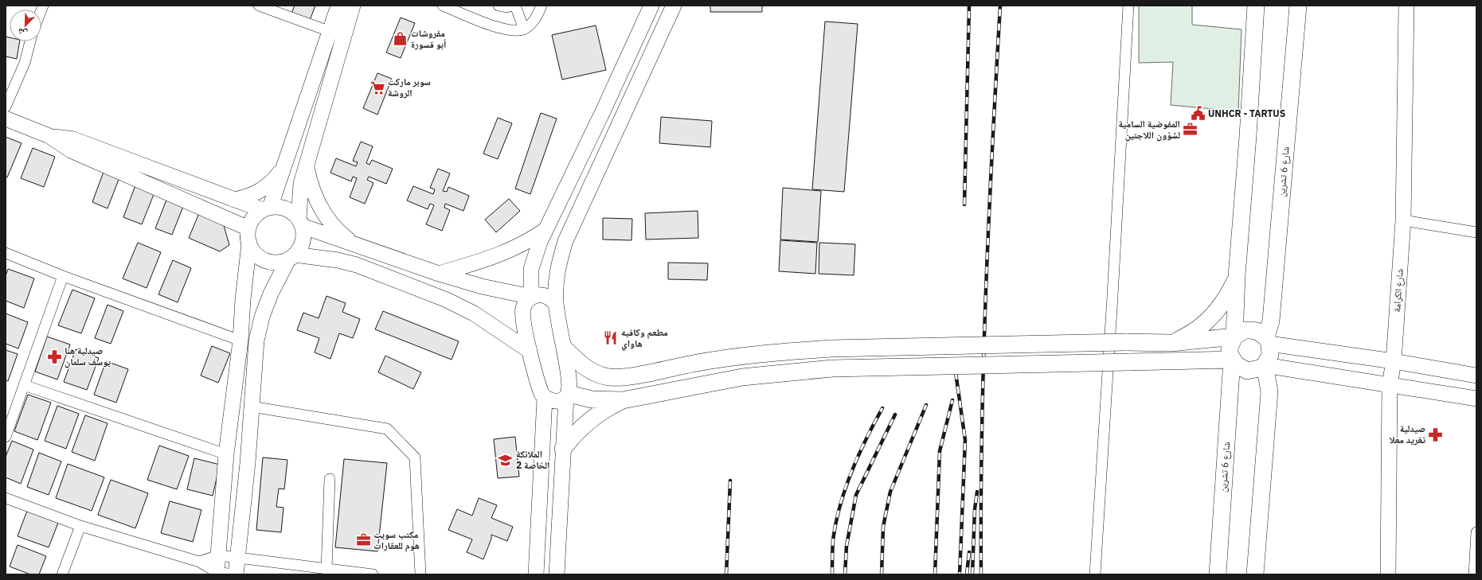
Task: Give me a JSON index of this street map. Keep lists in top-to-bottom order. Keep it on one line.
{"streets":{"main road":["شارع 6 تشرين"],"street":["شارع الكرامة"]},"places":{"shop":["مفروشات أبو قسورة"],"supermarket":["سوبر ماركت الروشة"],"public building":["UNHCR - TARTUS"],"office":["المفوضية السامية لشؤون اللاجئين","مكتب سويت هوم للعقارات"],"restaurant":["مطعم وكافيه هاواي"],"pharmacy":["صيدلية هنا يوسف سلمان","صيدلية تغريد معلا"],"school or university":["الملائكة الخاصة 2"]},"north":"bottom left"}
